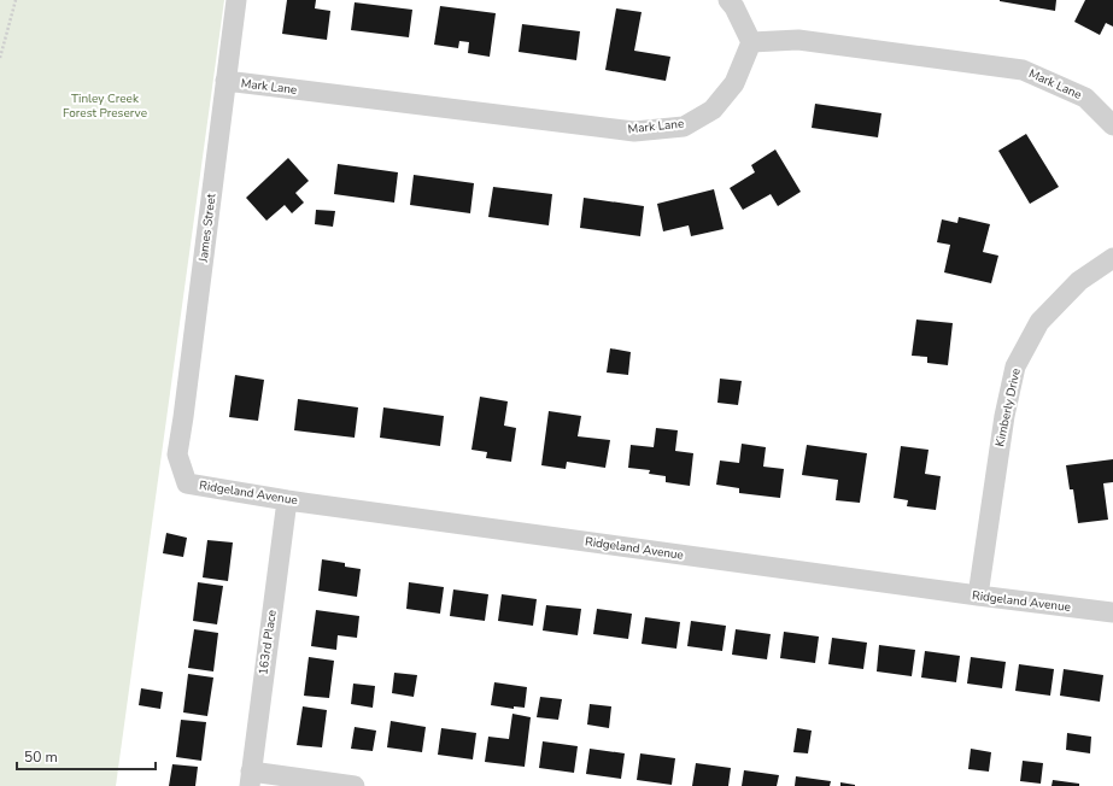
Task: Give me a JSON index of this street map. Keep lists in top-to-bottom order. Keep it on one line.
{"streets":{"street":["Mark Lane","James Street","Kimberly Drive","Ridgeland Avenue","163rd Place"]},"crossings":[["Mark Lane","James Street"],["James Street","Ridgeland Avenue"],["Kimberly Drive","Ridgeland Avenue"],["Ridgeland Avenue","163rd Place"]],"parks":["Tinley Creek Forest Preserve"],"scale_bar":"50 m"}
